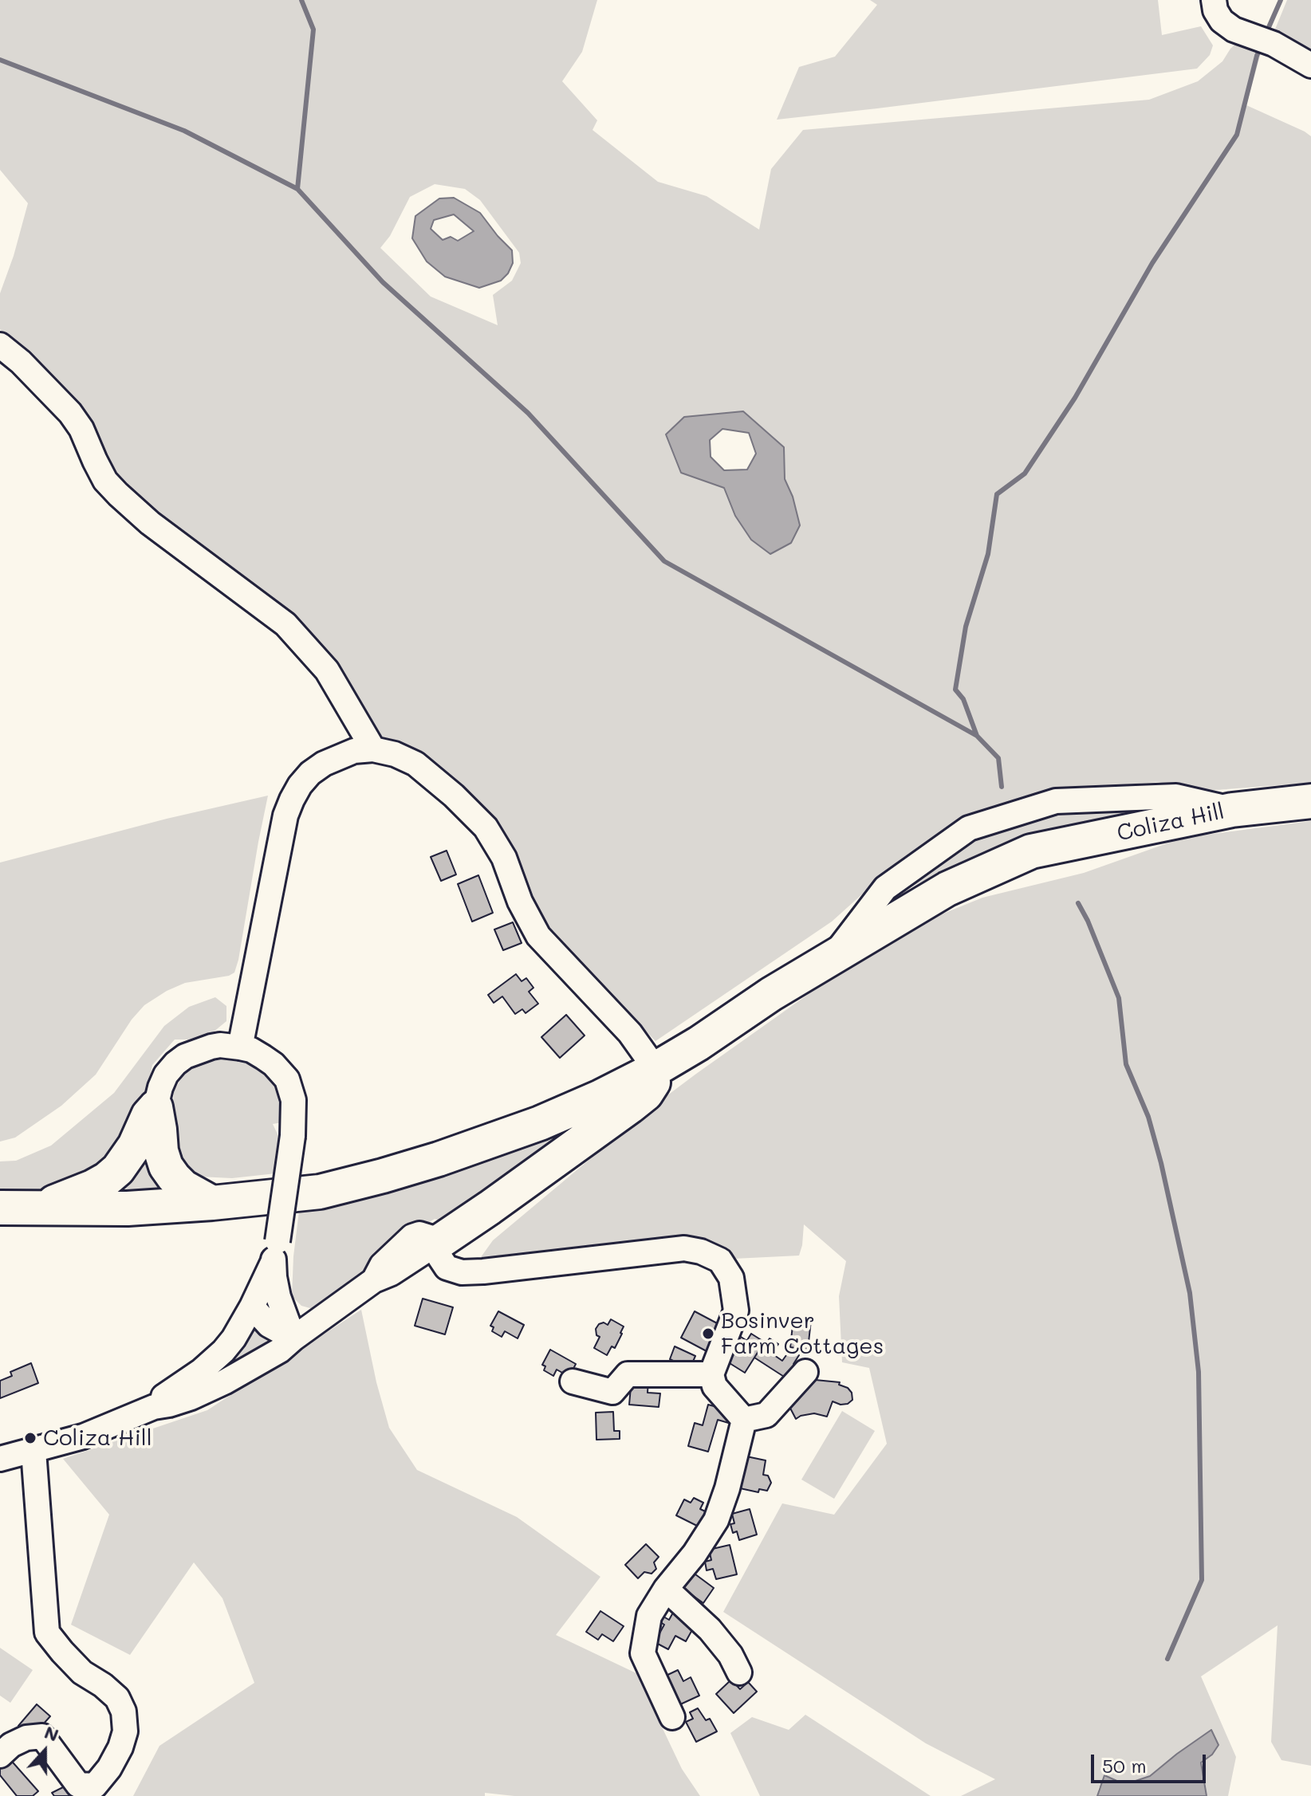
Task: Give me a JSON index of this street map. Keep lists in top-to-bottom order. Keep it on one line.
{"streets":{"highway":["Coliza Hill"]},"places":["Bosinver Farm Cottages","Coliza Hill"],"scale_bar":"50 m","north":"top"}
